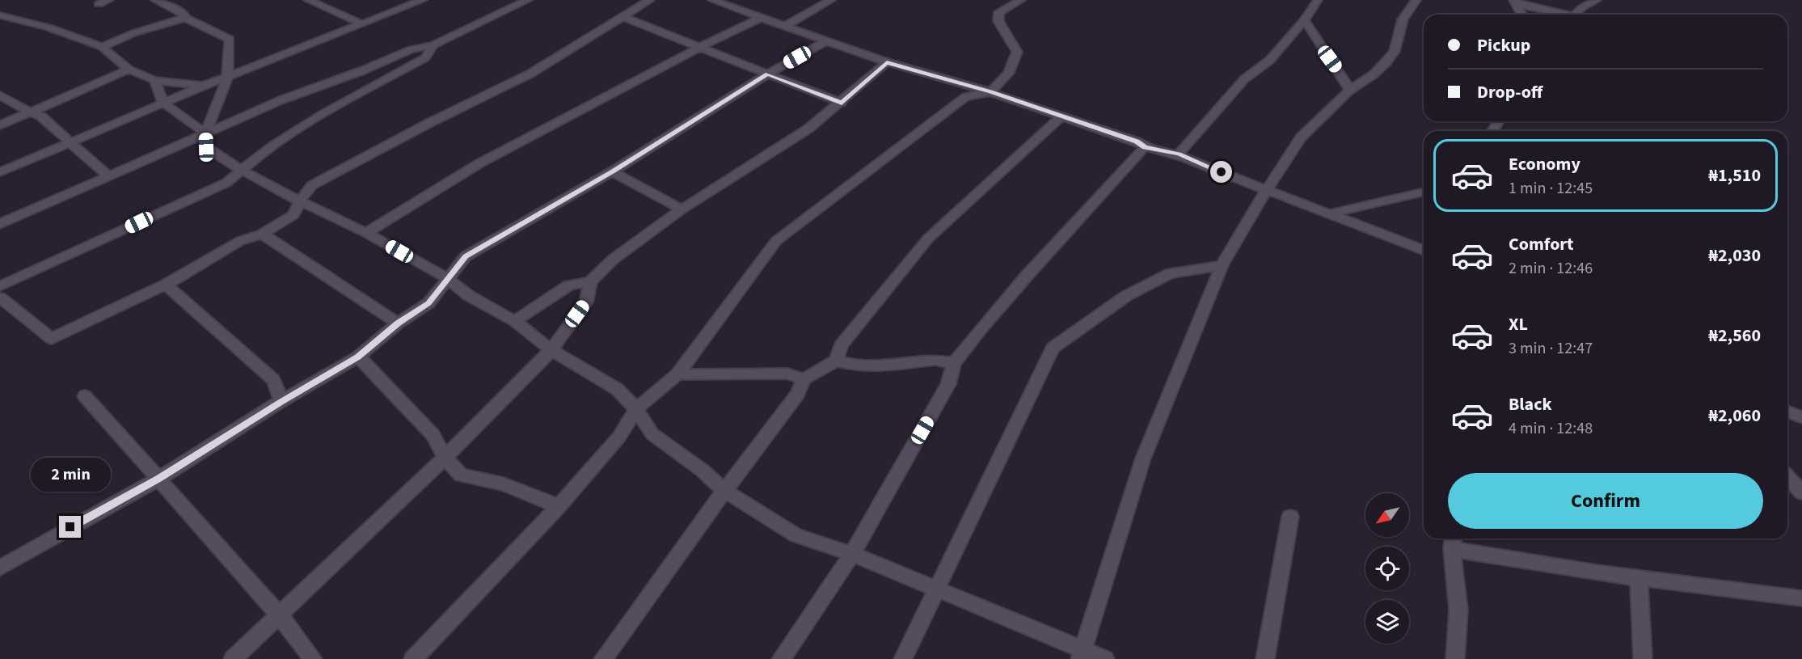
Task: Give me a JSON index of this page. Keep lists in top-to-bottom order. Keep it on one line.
{"north":"bottom left","page":{"banner":["Pickup","Drop-off"],"list":[{"name":"Economy","note":"1 min · 12:45","value":"₦1,510"},{"name":"Comfort","note":"2 min · 12:46","value":"₦2,030"},{"name":"XL","note":"3 min · 12:47","value":"₦2,560"},{"name":"Black","note":"4 min · 12:48","value":"₦2,060"}],"bubble":"2 min","buttons":"Confirm"}}
